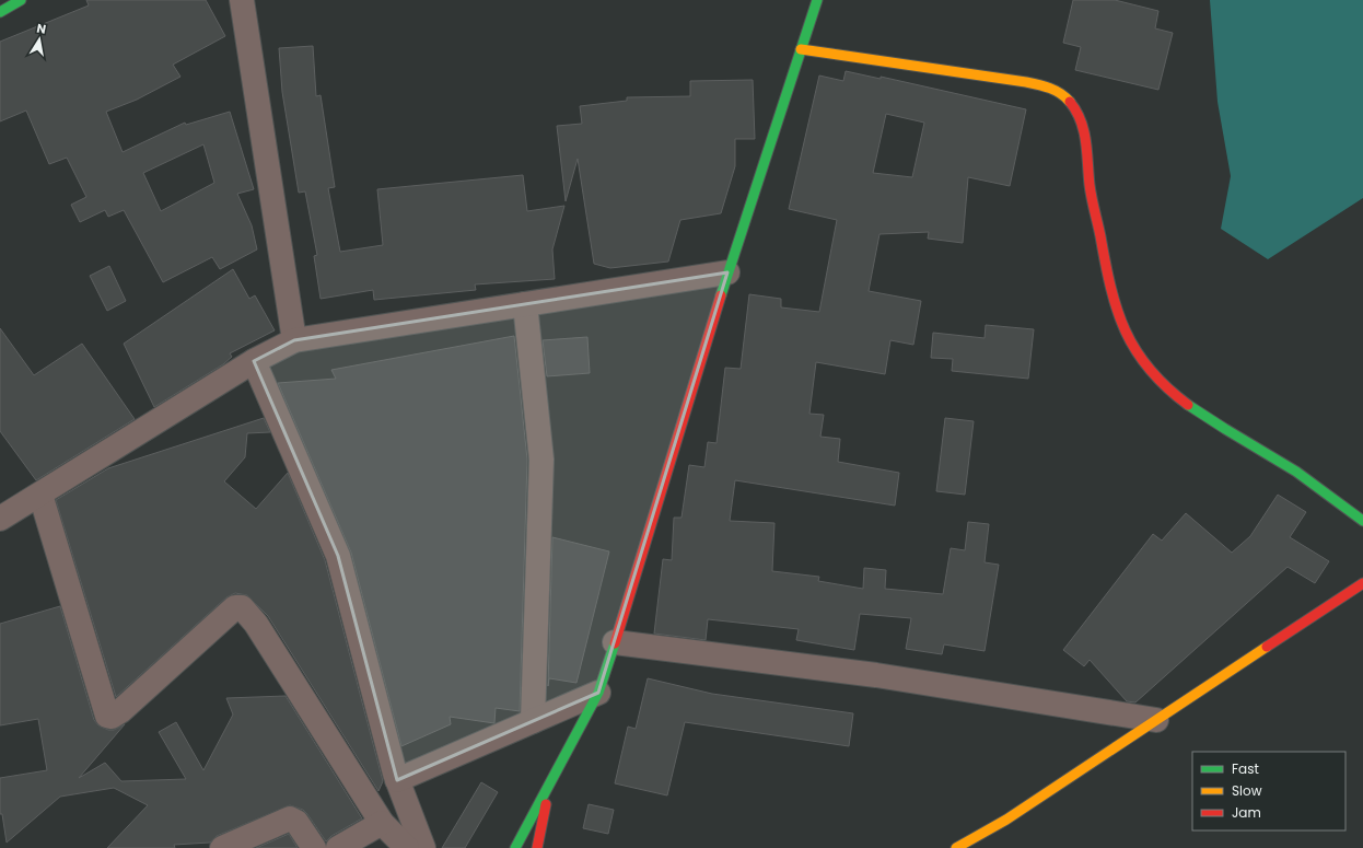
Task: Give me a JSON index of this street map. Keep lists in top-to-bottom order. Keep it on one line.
{"legend":["Fast","Slow","Jam"],"north":"top"}
